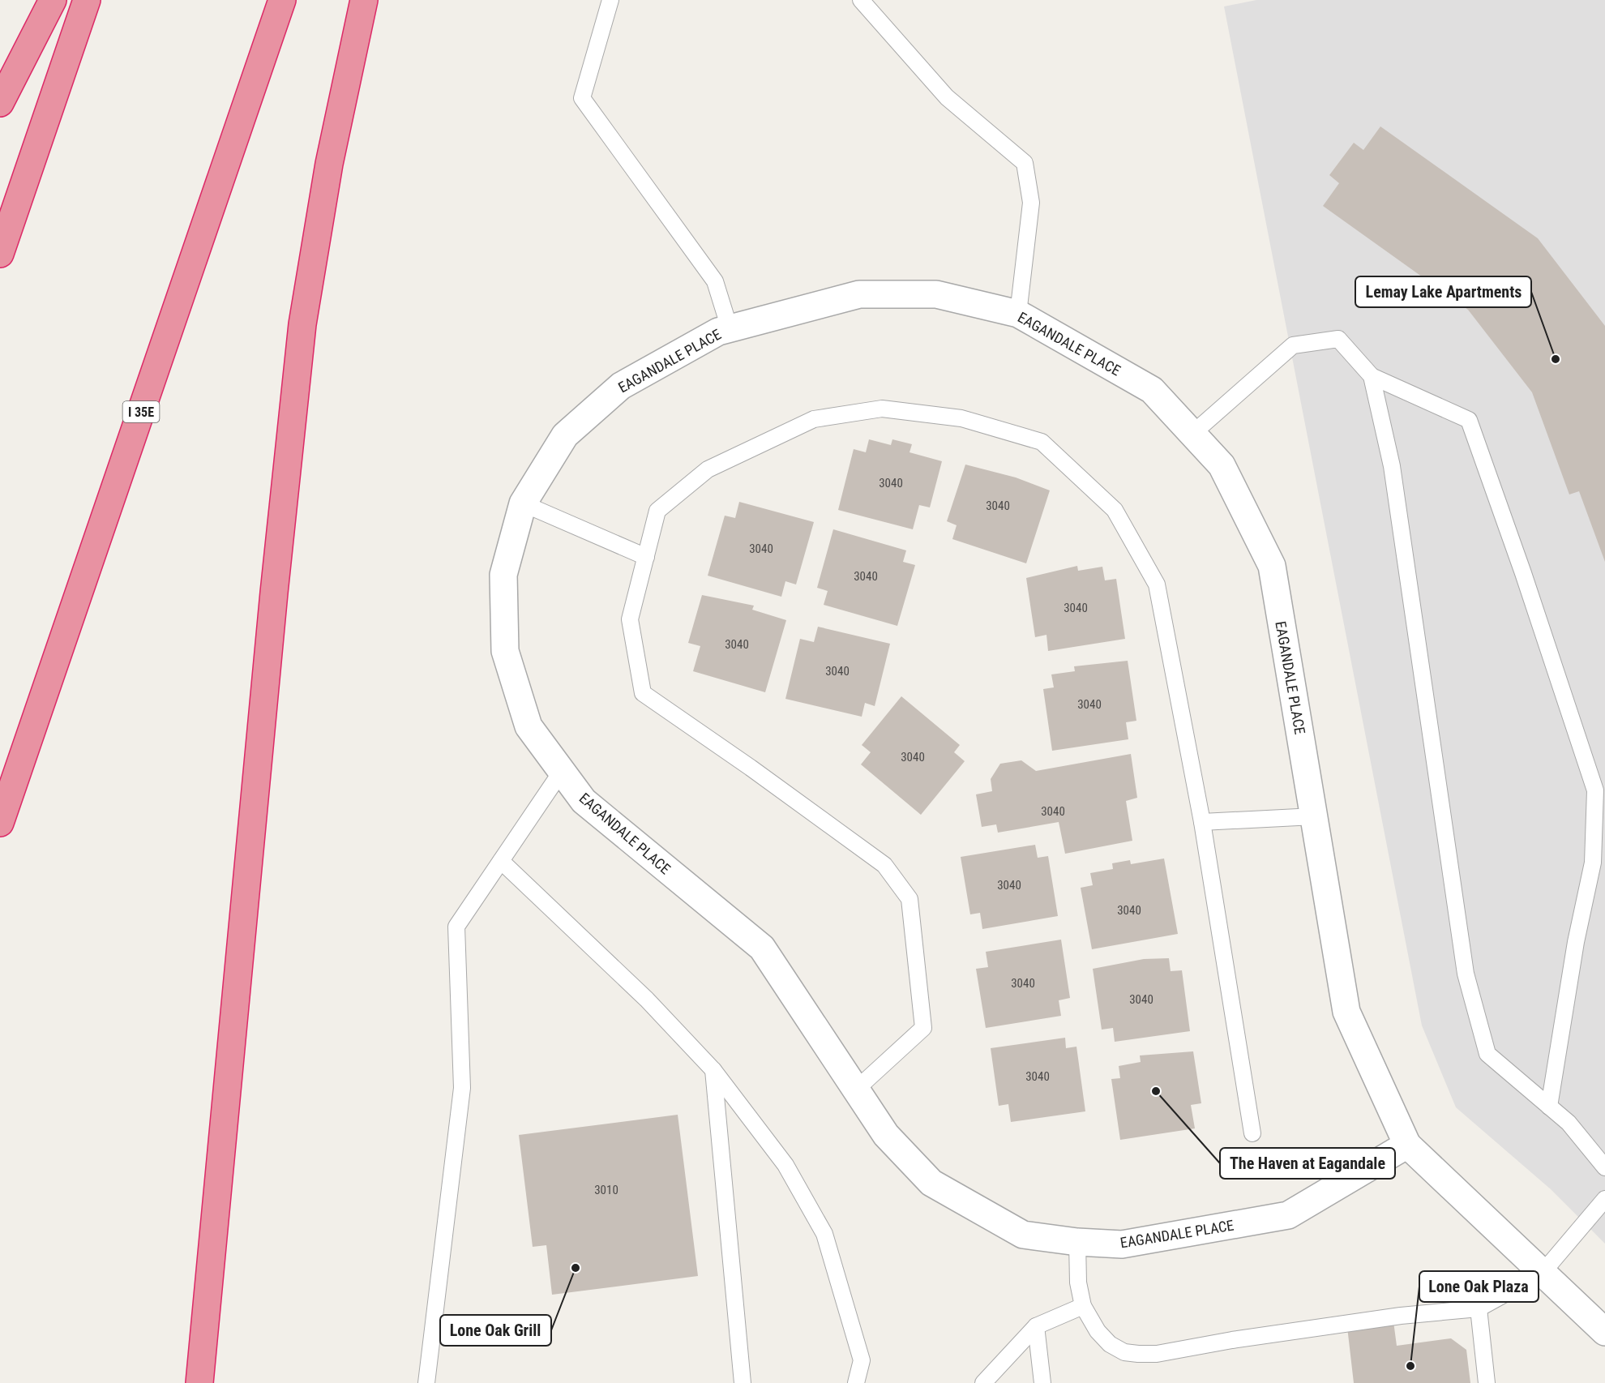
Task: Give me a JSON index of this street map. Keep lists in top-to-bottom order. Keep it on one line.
{"streets":{"highway":["I 35E"],"street":["EAGANDALE PLACE"]},"places":["Lemay Lake Apartments","The Haven at Eagandale","Lone Oak Grill","Lone Oak Plaza"],"house_numbers":["3040","3040","3040","3040","3040","3040","3040","3040","3040","3040","3040","3040","3040","3040","3040","3010"]}
